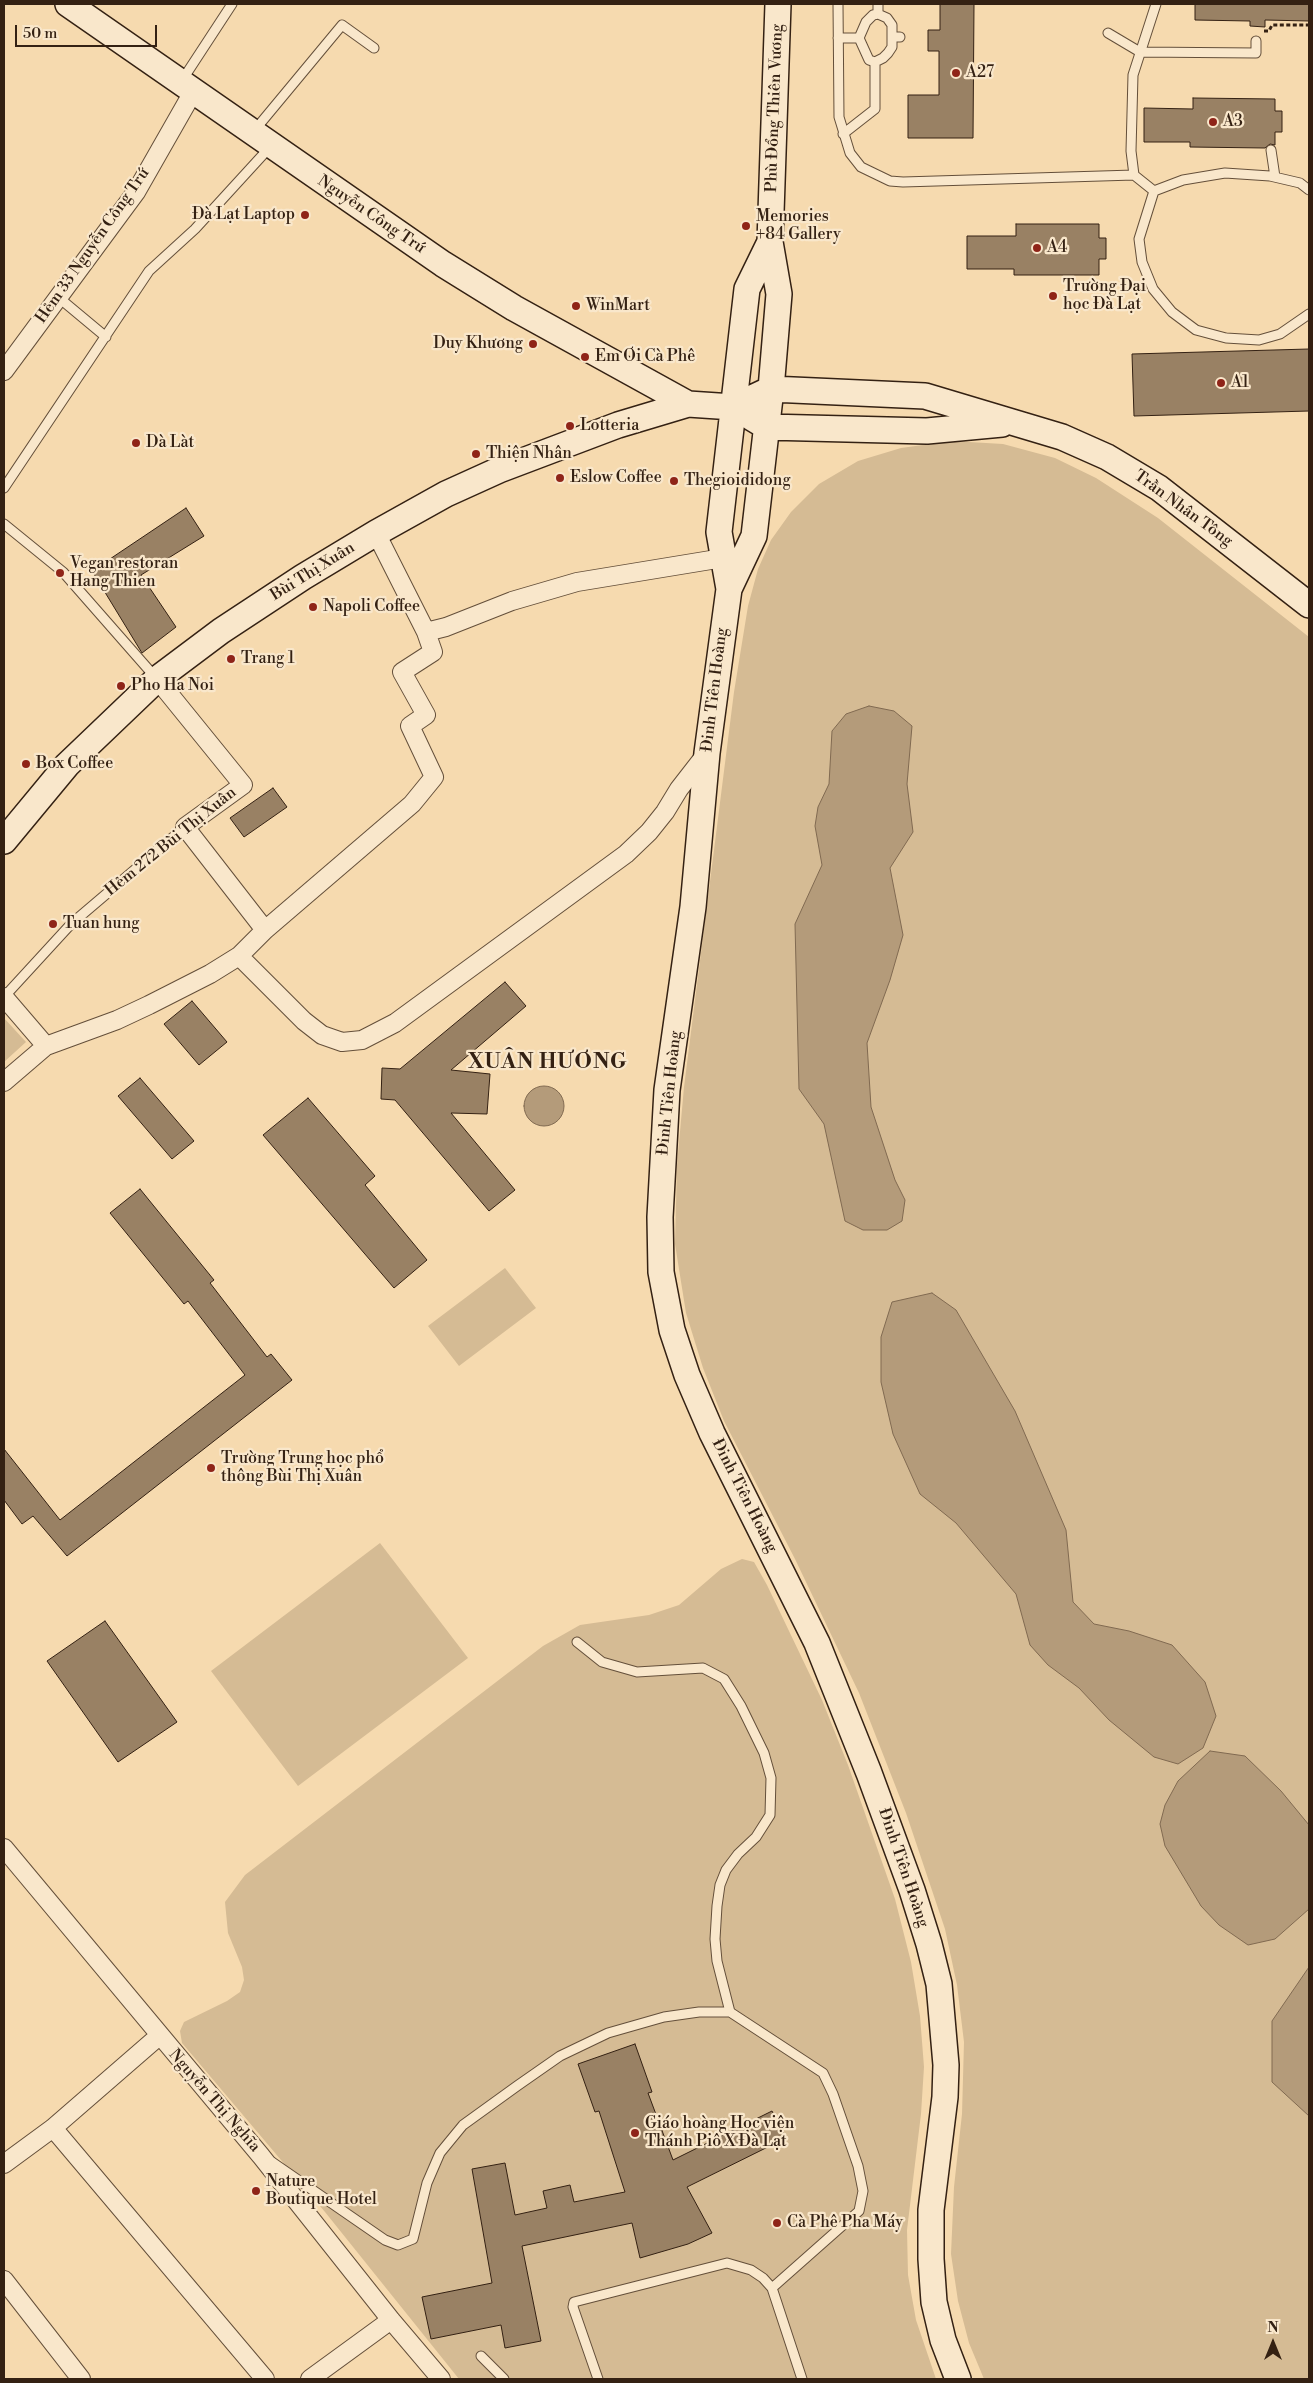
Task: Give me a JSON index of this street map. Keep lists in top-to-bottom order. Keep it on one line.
{"streets":{"main road":["Phù Đổng Thiên Vương","Nguyễn Công Trứ","Trần Nhân Tông","Bùi Thị Xuân","Đinh Tiên Hoàng"],"street":["Hẻm 33 Nguyễn Công Trứ","Hẻm 272 Bùi Thị Xuân","Nguyễn Thị Nghĩa"]},"crossings":[["Phù Đổng Thiên Vương","Trần Nhân Tông"],["Phù Đổng Thiên Vương","Đinh Tiên Hoàng"],["Nguyễn Công Trứ","Hẻm 33 Nguyễn Công Trứ"],["Nguyễn Công Trứ","Bùi Thị Xuân"],["Trần Nhân Tông","Đinh Tiên Hoàng"],["Bùi Thị Xuân","Hẻm 272 Bùi Thị Xuân"]],"districts":["XUÂN HƯƠNG"],"places":["A27","A3","Đà Lạt Laptop","Memories +84 Gallery","A4","Trường Đại học Đà Lạt","WinMart","Duy Khương","Em Ơi Cà Phê","A1","Lotteria","Dà Làt","Thiện Nhân","Eslow Coffee","Thegioididong","Vegan restoran Hang Thien","Napoli Coffee","Trang 1","Pho Ha Noi","Box Coffee","Tuan hung","Trường Trung học phổ thông Bùi Thị Xuân","Giáo hoàng Học viện Thánh Piô X Đà Lạt","Nature Boutique Hotel","Cà Phê Pha Máy"],"scale_bar":"50 m","north":"top"}
